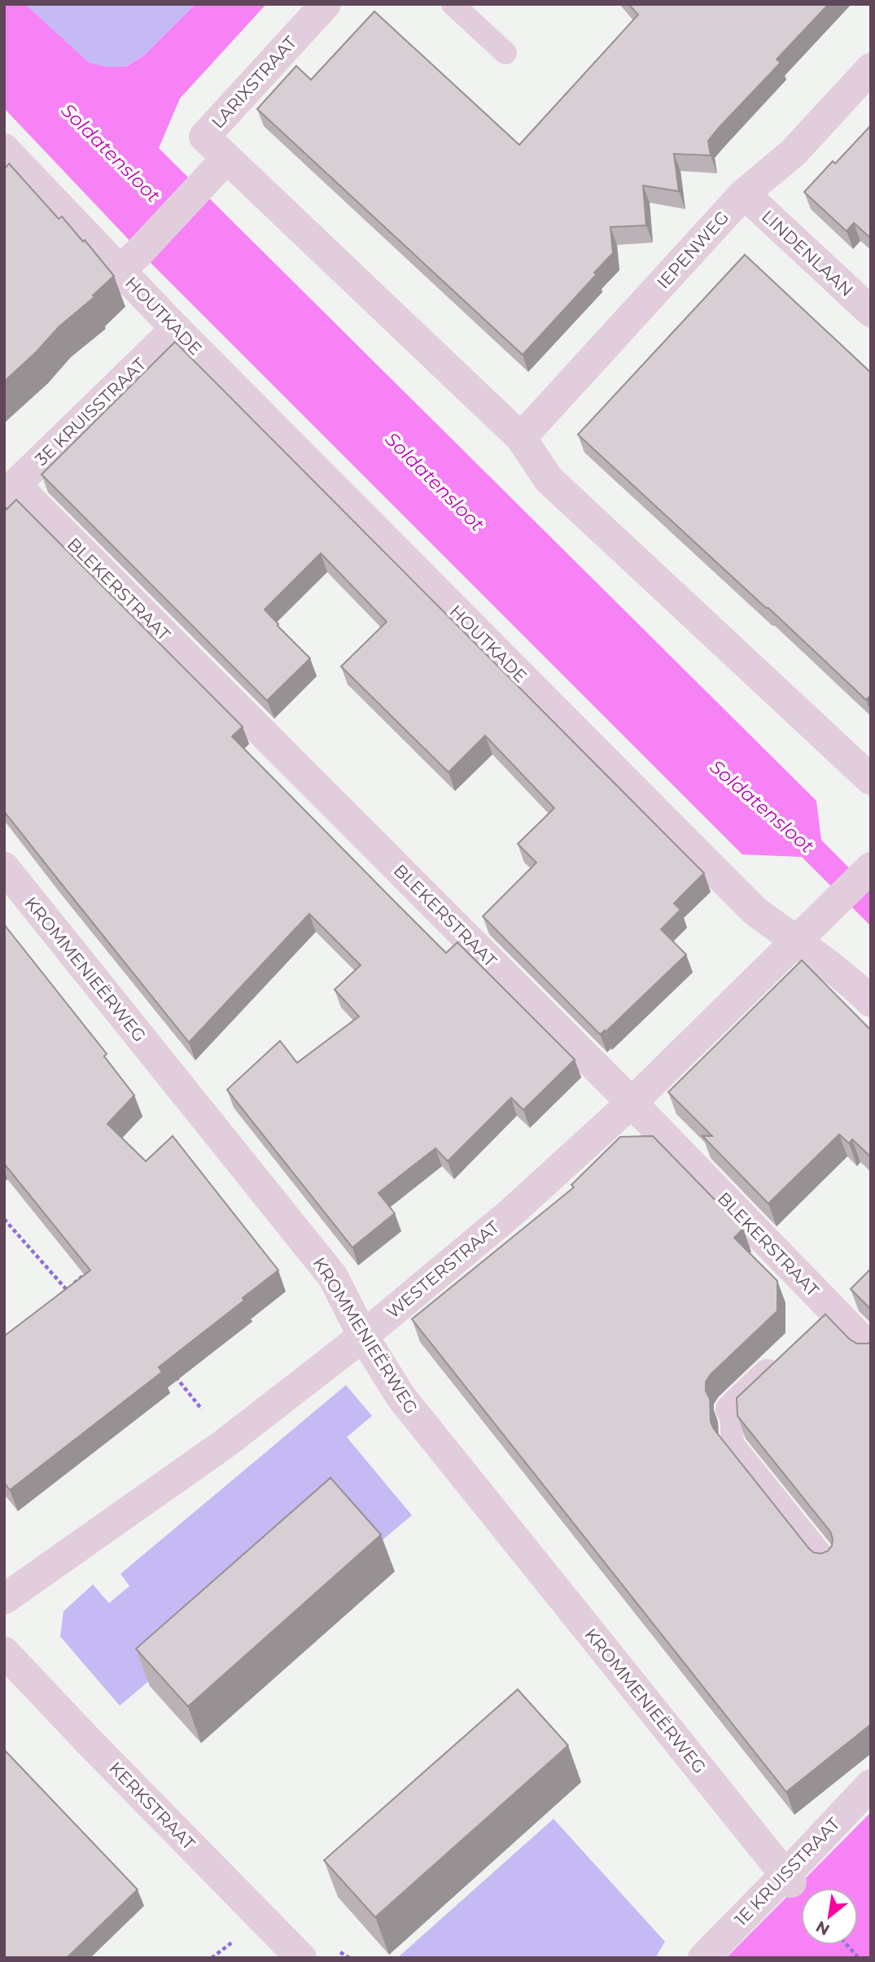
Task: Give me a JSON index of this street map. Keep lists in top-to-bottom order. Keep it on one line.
{"streets":{"street":["LARIXSTRAAT","IEPENWEG","LINDENLAAN","HOUTKADE","3E KRUISSTRAAT","BLEKERSTRAAT","KROMMENIEËRWEG","WESTERSTRAAT","KERKSTRAAT","1E KRUISSTRAAT"]},"crossings":[["LARIXSTRAAT","HOUTKADE"],["IEPENWEG","LINDENLAAN"],["HOUTKADE","3E KRUISSTRAAT"],["HOUTKADE","WESTERSTRAAT"],["3E KRUISSTRAAT","BLEKERSTRAAT"],["BLEKERSTRAAT","WESTERSTRAAT"],["KROMMENIEËRWEG","WESTERSTRAAT"],["KROMMENIEËRWEG","1E KRUISSTRAAT"]],"water":["Soldatensloot"],"north":"bottom left"}
